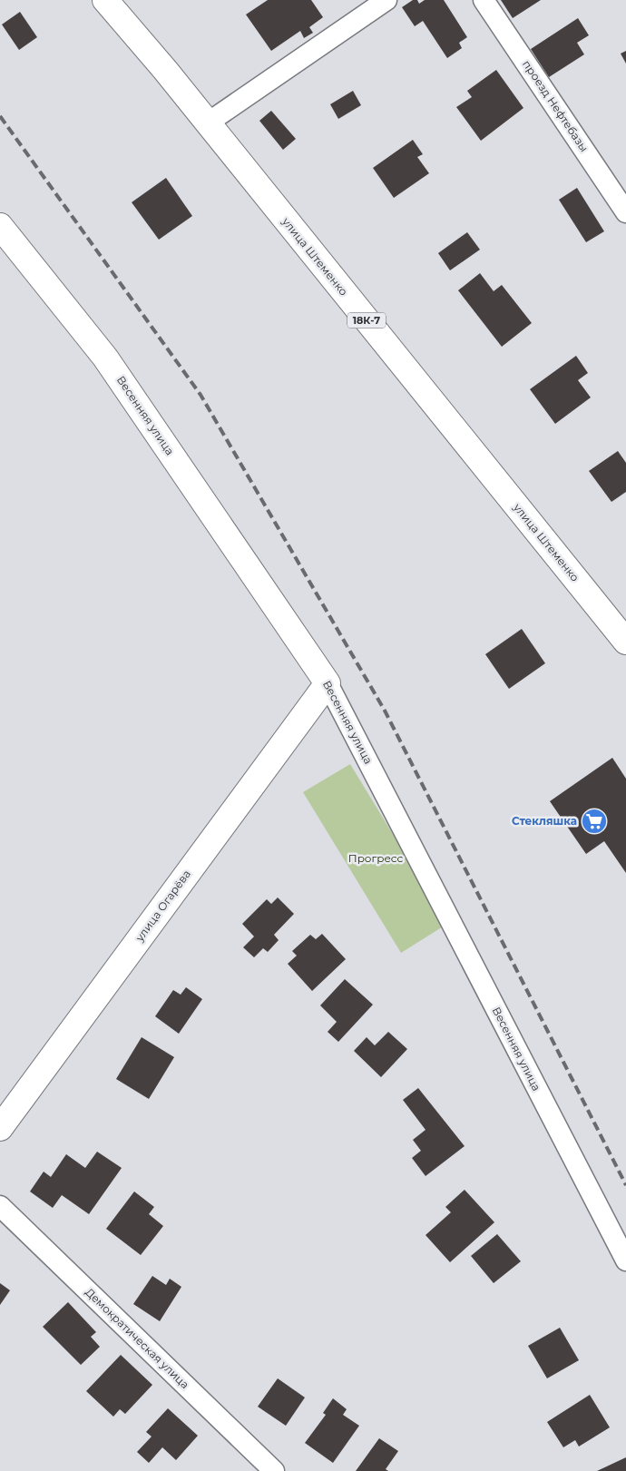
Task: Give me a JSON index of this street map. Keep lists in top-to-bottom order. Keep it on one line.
{"streets":{"main road":["улица Штеменко","18К-7","Весенняя улица","улица Огарёва"],"street":["проезд Нефтебазы","Демократическая улица"]},"crossings":[["Весенняя улица","улица Огарёва"]],"parks":["Прогресс"],"places":{"supermarket":["Стекляшка"]}}
